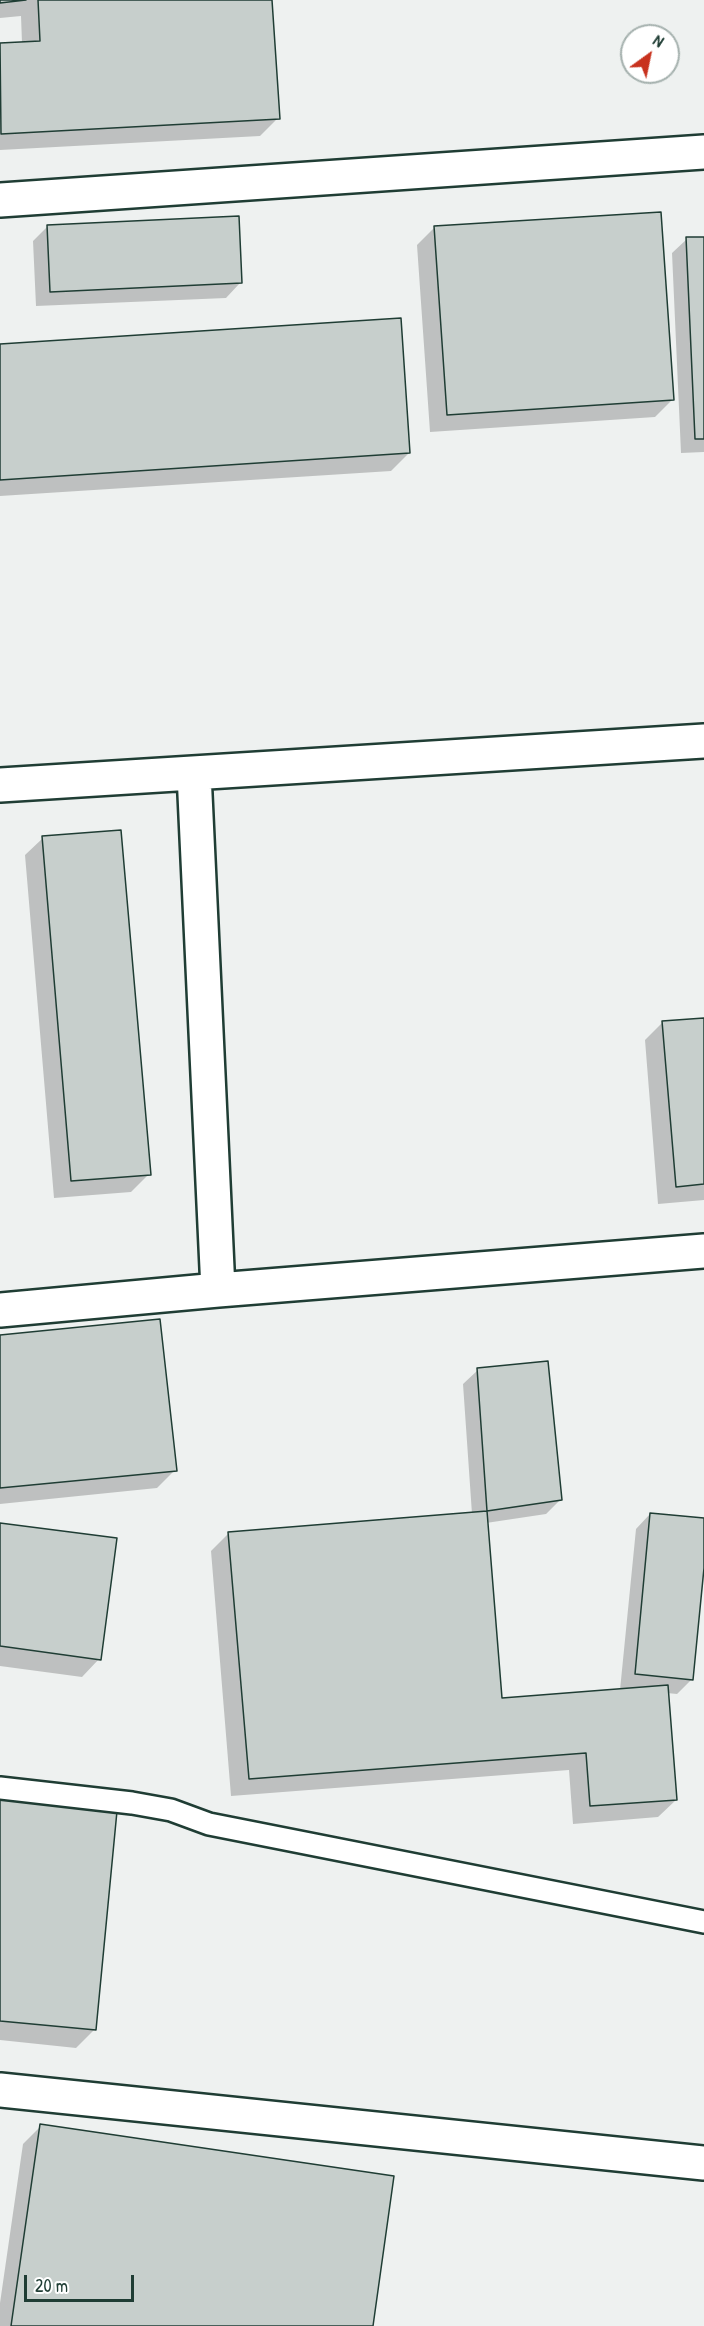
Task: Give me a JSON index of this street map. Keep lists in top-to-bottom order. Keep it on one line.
{"scale_bar":"20 m","north":"top right"}
